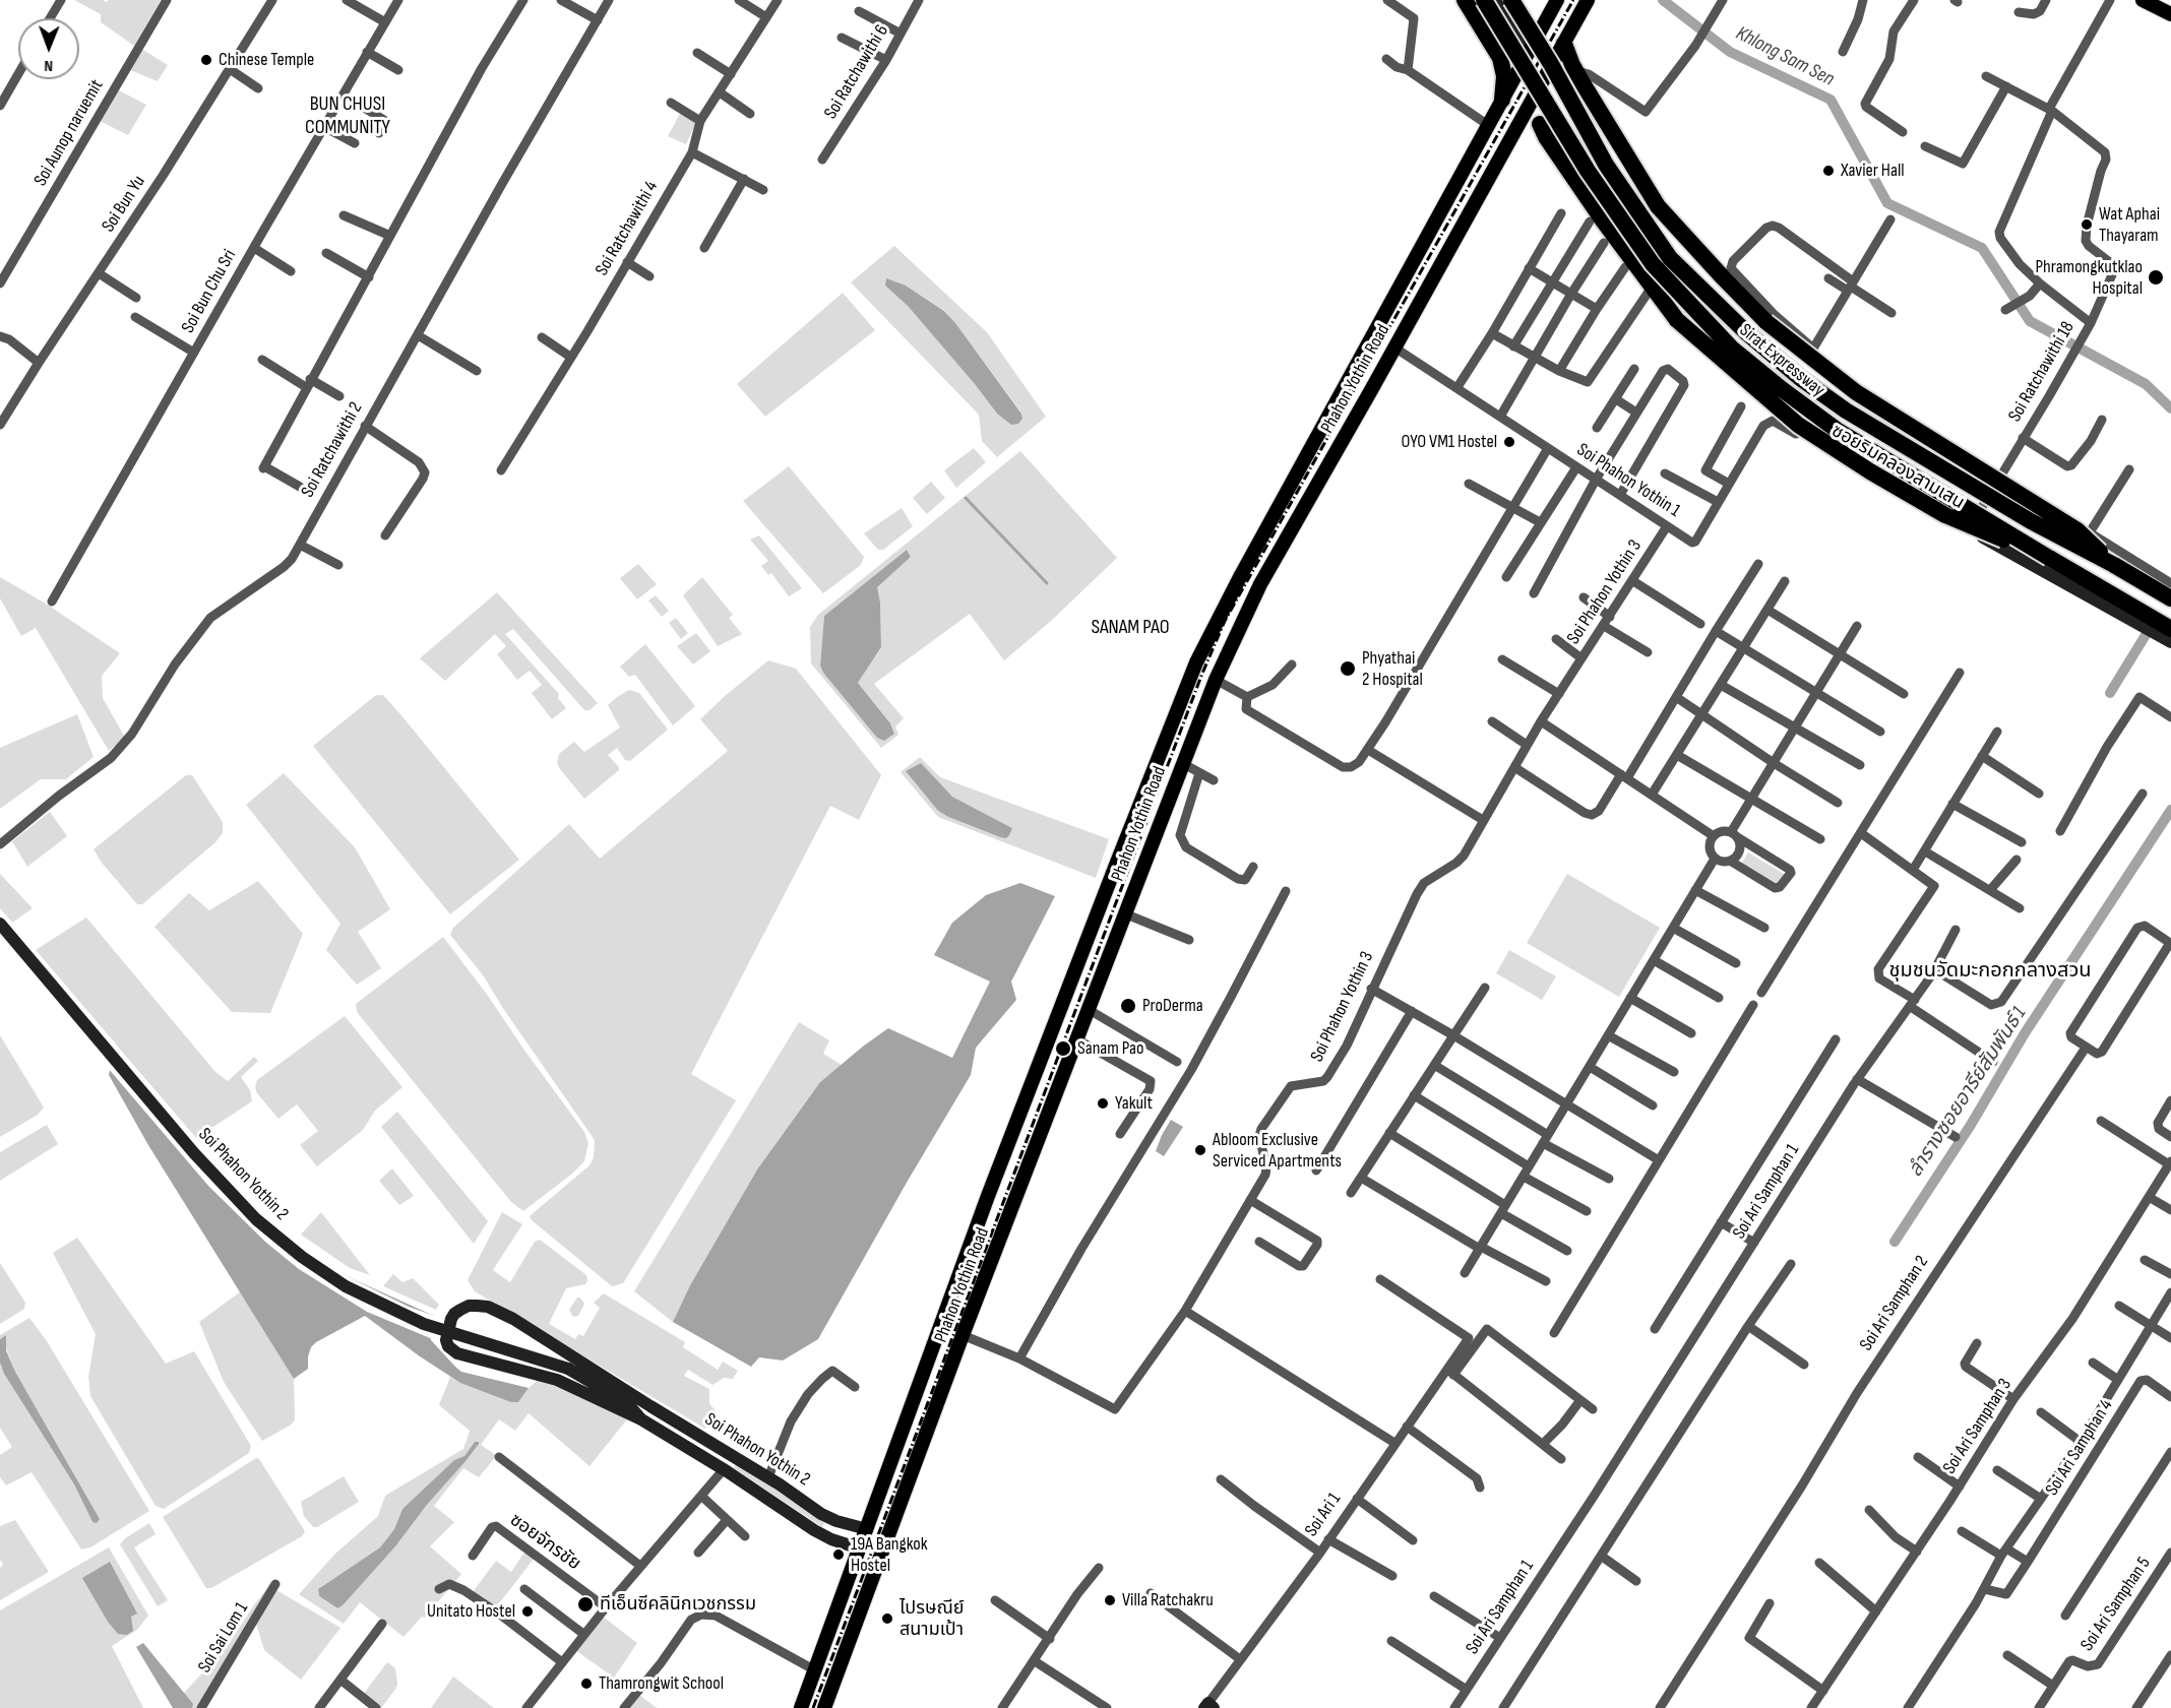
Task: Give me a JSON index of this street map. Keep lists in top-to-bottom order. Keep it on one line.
{"streets":{"highway":["Sirat Expressway"],"main road":["Phahon Yothin Road"],"street":["Soi Ratchawithi 6","Soi Aunop naruemit","Soi Bun Yu","Soi Ratchawithi 4","Soi Bun Chu Sri","Soi Ratchawithi 18","Soi Ratchawithi 2","ซอยริมคลองสามเสน","Soi Phahon Yothin 1","Soi Phahon Yothin 3","Soi Phahon Yothin 2","Soi Ari Samphan 1","Soi Ari Samphan 2","Soi Ari Samphan 3","Soi Ari Samphan 4","Soi Ari 1","ซอยจักรชัย","Soi Ari Samphan 5","Soi Sai Lom 1"]},"crossings":[["Soi Ratchawithi 18","ซอยริมคลองสามเสน"],["Phahon Yothin Road","Soi Phahon Yothin 1"],["Phahon Yothin Road","Soi Phahon Yothin 3"],["Phahon Yothin Road","Soi Phahon Yothin 2"],["ซอยริมคลองสามเสน","Soi Phahon Yothin 1"],["Soi Phahon Yothin 1","Soi Phahon Yothin 3"],["Soi Phahon Yothin 2","ซอยจักรชัย"]],"districts":["BUN CHUSI COMMUNITY","SANAM PAO","ชุมชนวัดมะกอกกลางสวน"],"water":["Khlong Sam Sen","ลำรางซอยอารีย์สัมพันธ์ 1"],"places":["Chinese Temple","Xavier Hall","Wat Aphai Thayaram","Phramongkutklao Hospital","OYO VM1 Hostel","Phyathai 2 Hospital","ProDerma","Sanam Pao","Yakult","Abloom Exclusive Serviced Apartments","19A Bangkok Hostel","Villa Ratchakru","ทีเอ็นซีคลินิกเวชกรรม","Unitato Hostel","ไปรษณีย์ สนามเป้า","Thamrongwit School"],"north":"bottom"}
